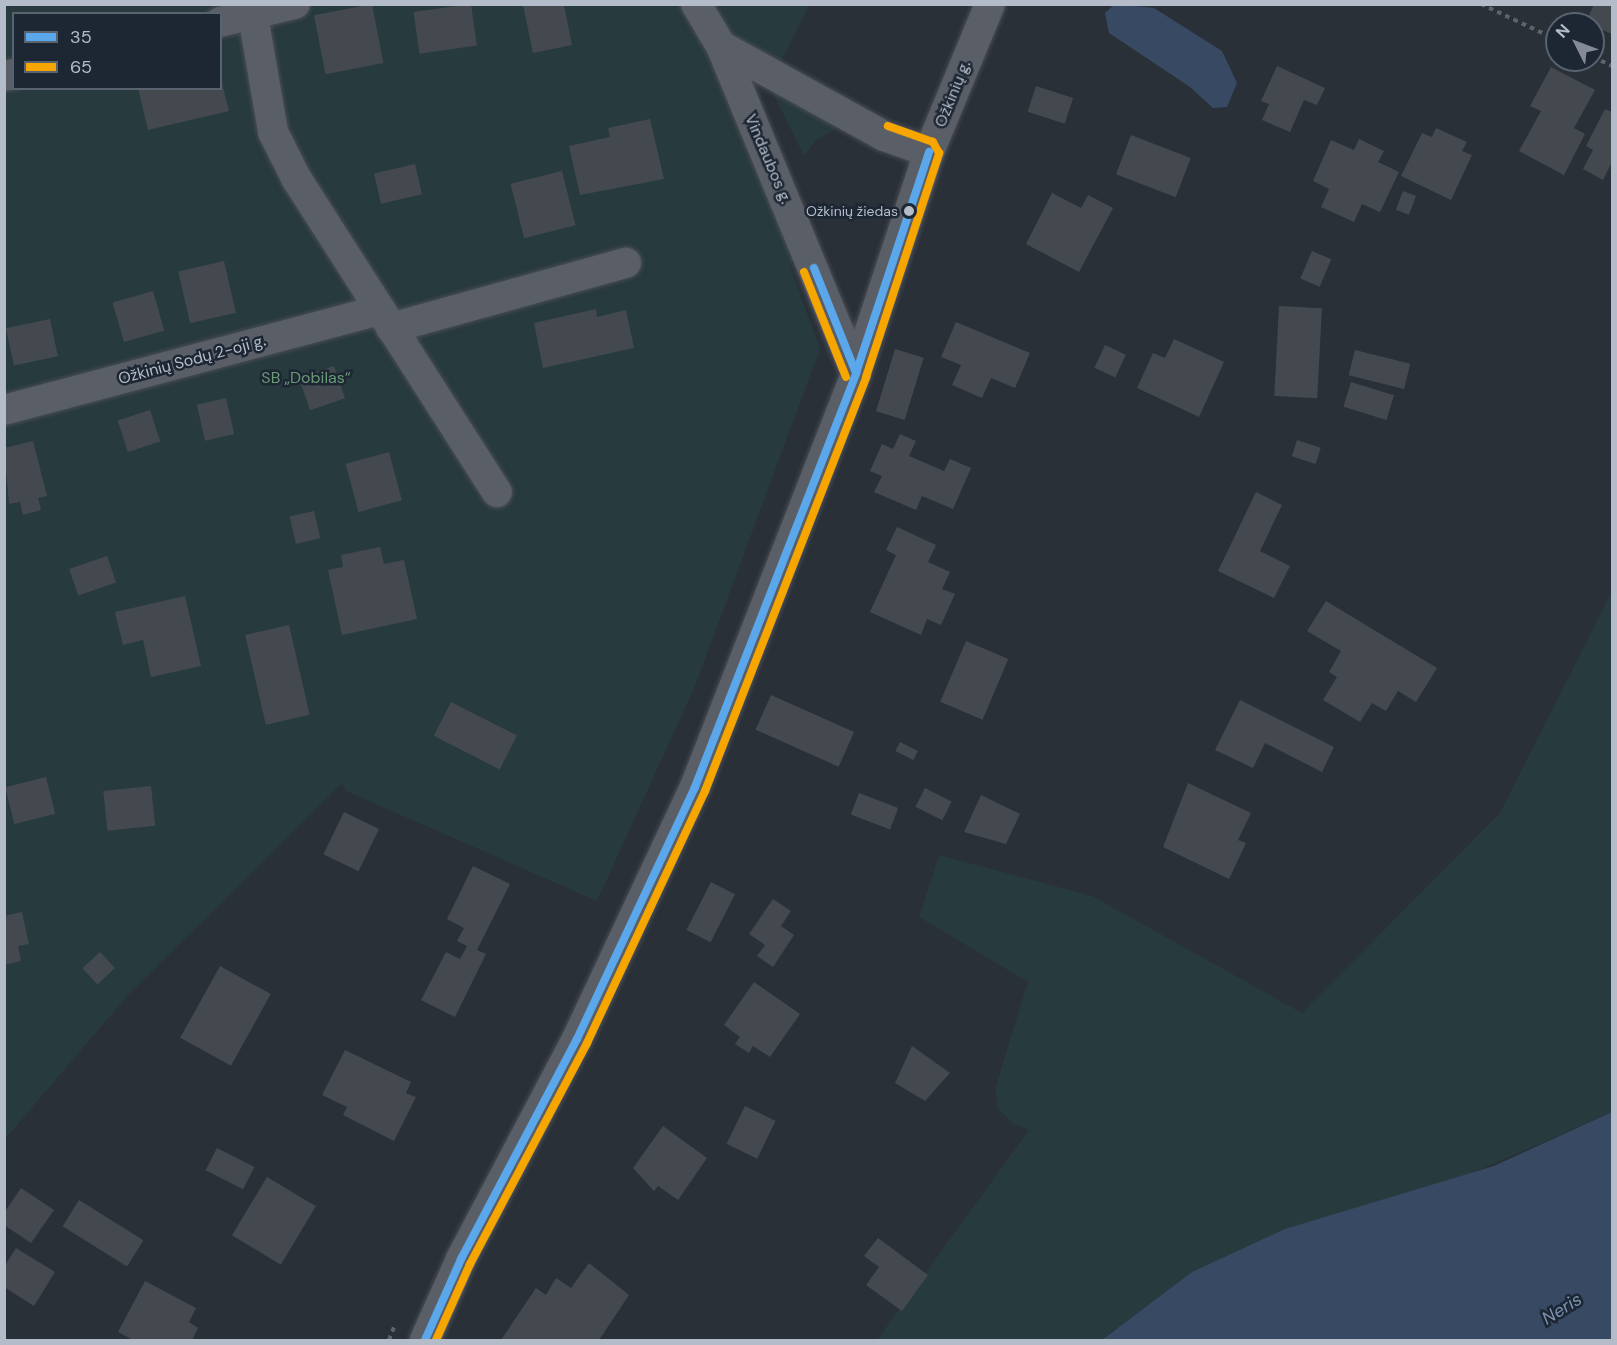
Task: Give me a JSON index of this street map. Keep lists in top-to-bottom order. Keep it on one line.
{"streets":{"street":["Ožkinių g.","Vindaubos g.","Ožkinių Sodų 2-oji g."]},"crossings":[["Ožkinių g.","Vindaubos g."]],"water":["Neris"],"parks":["SB „Dobilas“"],"places":["Ožkinių žiedas"],"lines":["transit line 65","transit line 35"],"legend":["35","65"],"north":"top left"}
